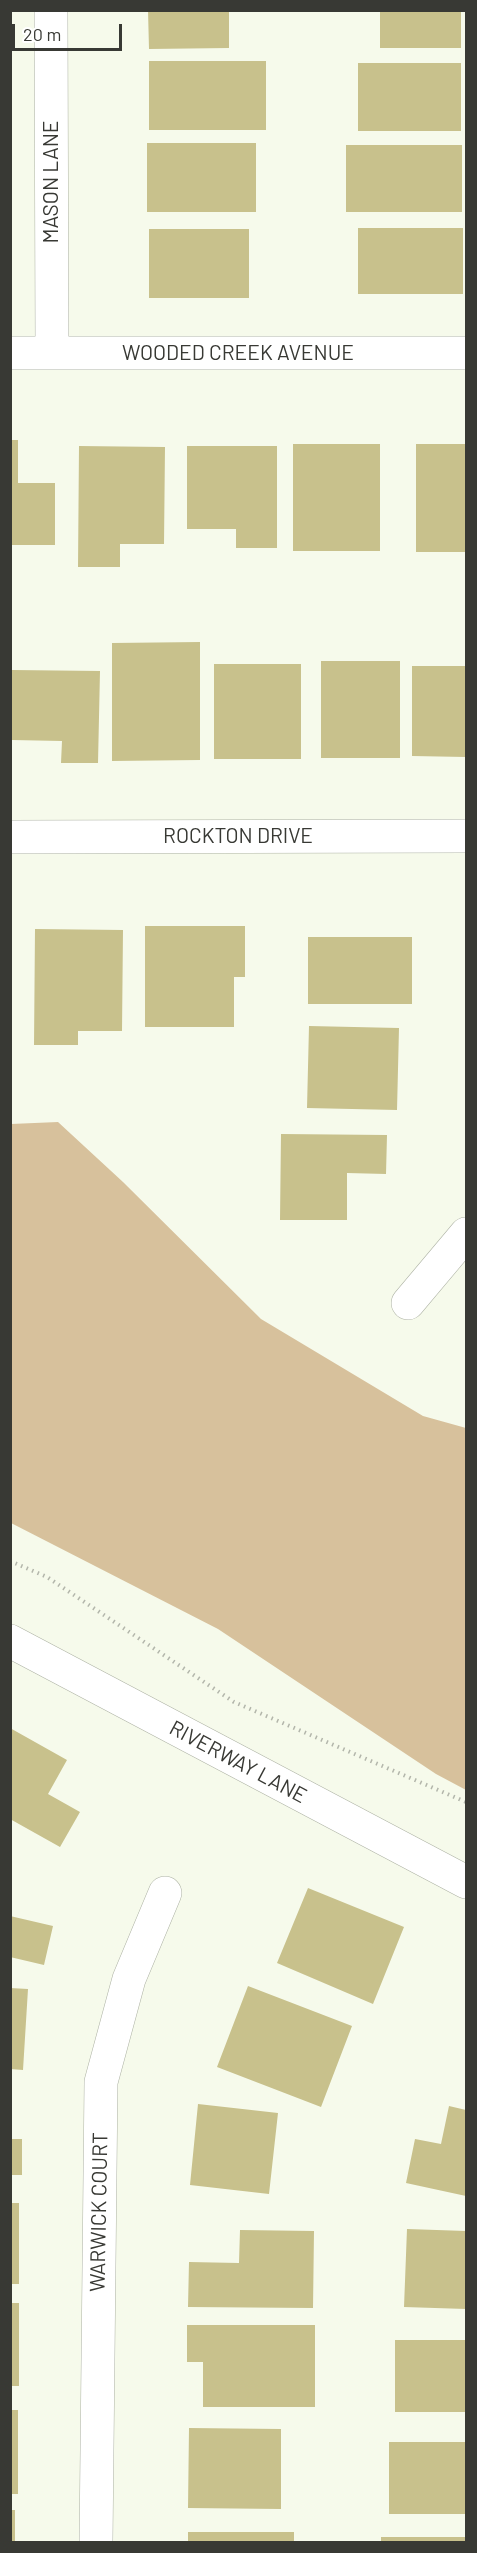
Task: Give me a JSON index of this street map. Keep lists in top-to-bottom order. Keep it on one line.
{"streets":{"street":["MASON LANE","WOODED CREEK AVENUE","ROCKTON DRIVE","RIVERWAY LANE","WARWICK COURT"]},"crossings":[["MASON LANE","WOODED CREEK AVENUE"]],"scale_bar":"20 m"}
